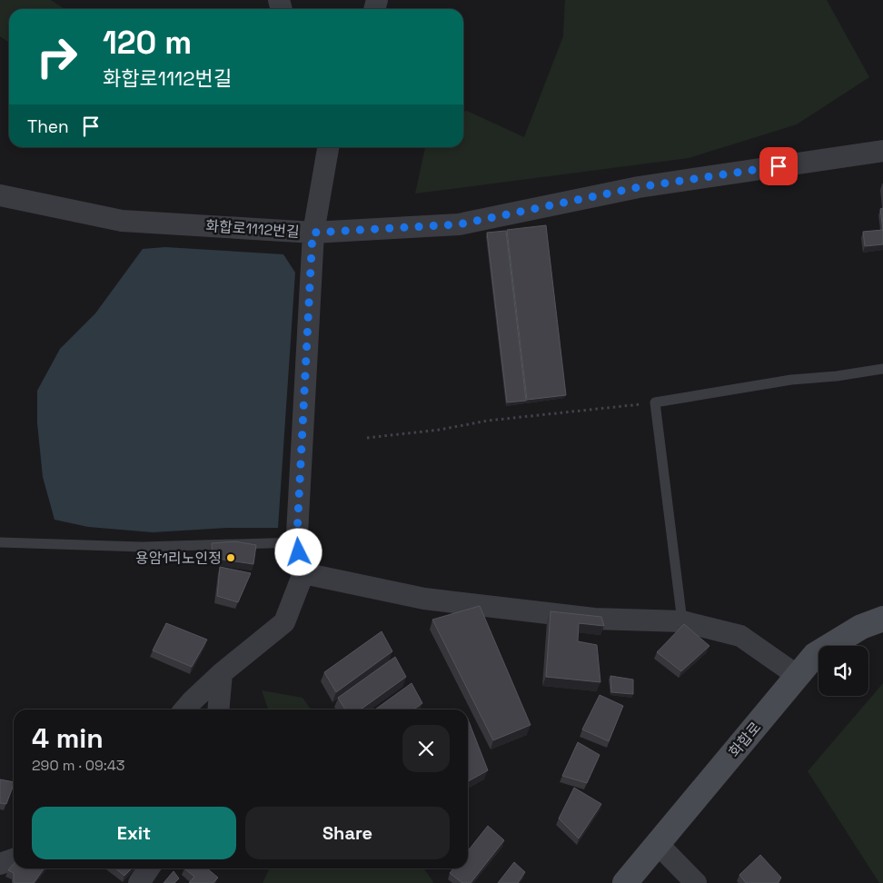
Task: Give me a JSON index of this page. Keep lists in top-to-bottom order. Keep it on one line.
{"streets":{"main road":["화합로"],"street":["화합로1112번길"]},"places":["용암1리노인정"],"page":{"turn":["120 m","화합로1112번길"],"then":"Then","heading":["4 min","290 m · 09:43"],"buttons":["Exit","Share"]}}
